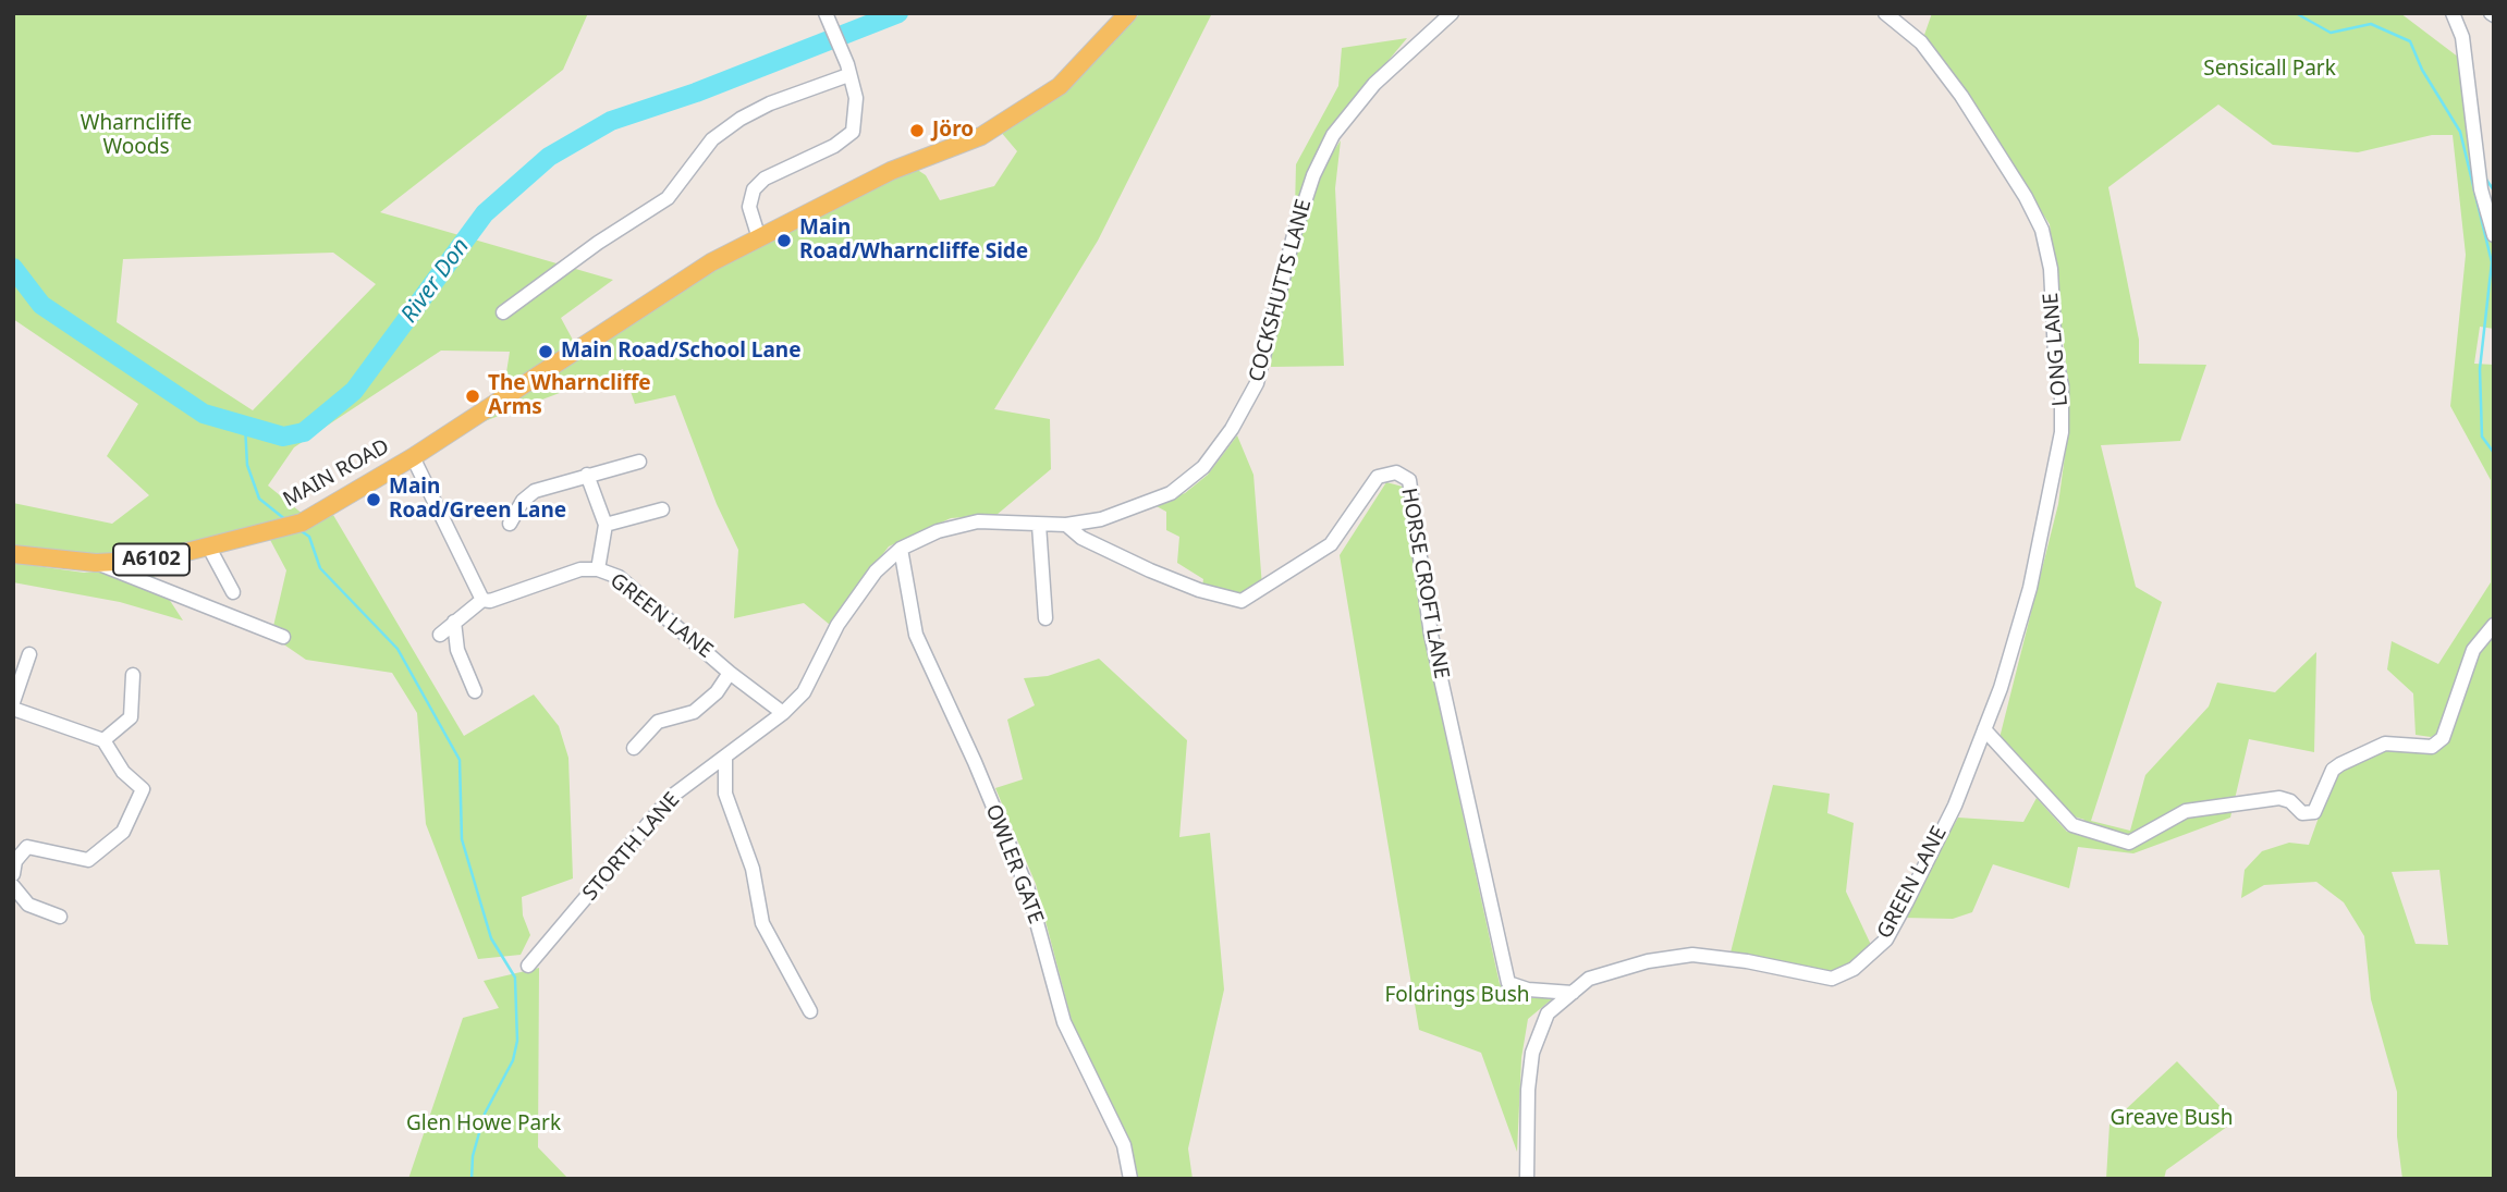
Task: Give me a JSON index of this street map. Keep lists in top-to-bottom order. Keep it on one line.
{"streets":{"main road":["MAIN ROAD","A6102"],"street":["COCKSHUTTS LANE","LONG LANE","HORSE CROFT LANE","GREEN LANE","STORTH LANE","OWLER GATE"]},"crossings":[["COCKSHUTTS LANE","HORSE CROFT LANE"],["COCKSHUTTS LANE","OWLER GATE"],["LONG LANE","GREEN LANE"],["MAIN ROAD","A6102"],["HORSE CROFT LANE","GREEN LANE"],["GREEN LANE","STORTH LANE"]],"water":["River Don"],"parks":["Sensicall Park","Wharncliffe Woods","Foldrings Bush","Greave Bush","Glen Howe Park"],"places":["Jöro","Main Road/Wharncliffe Side","Main Road/School Lane","The Wharncliffe Arms","Main Road/Green Lane"]}
